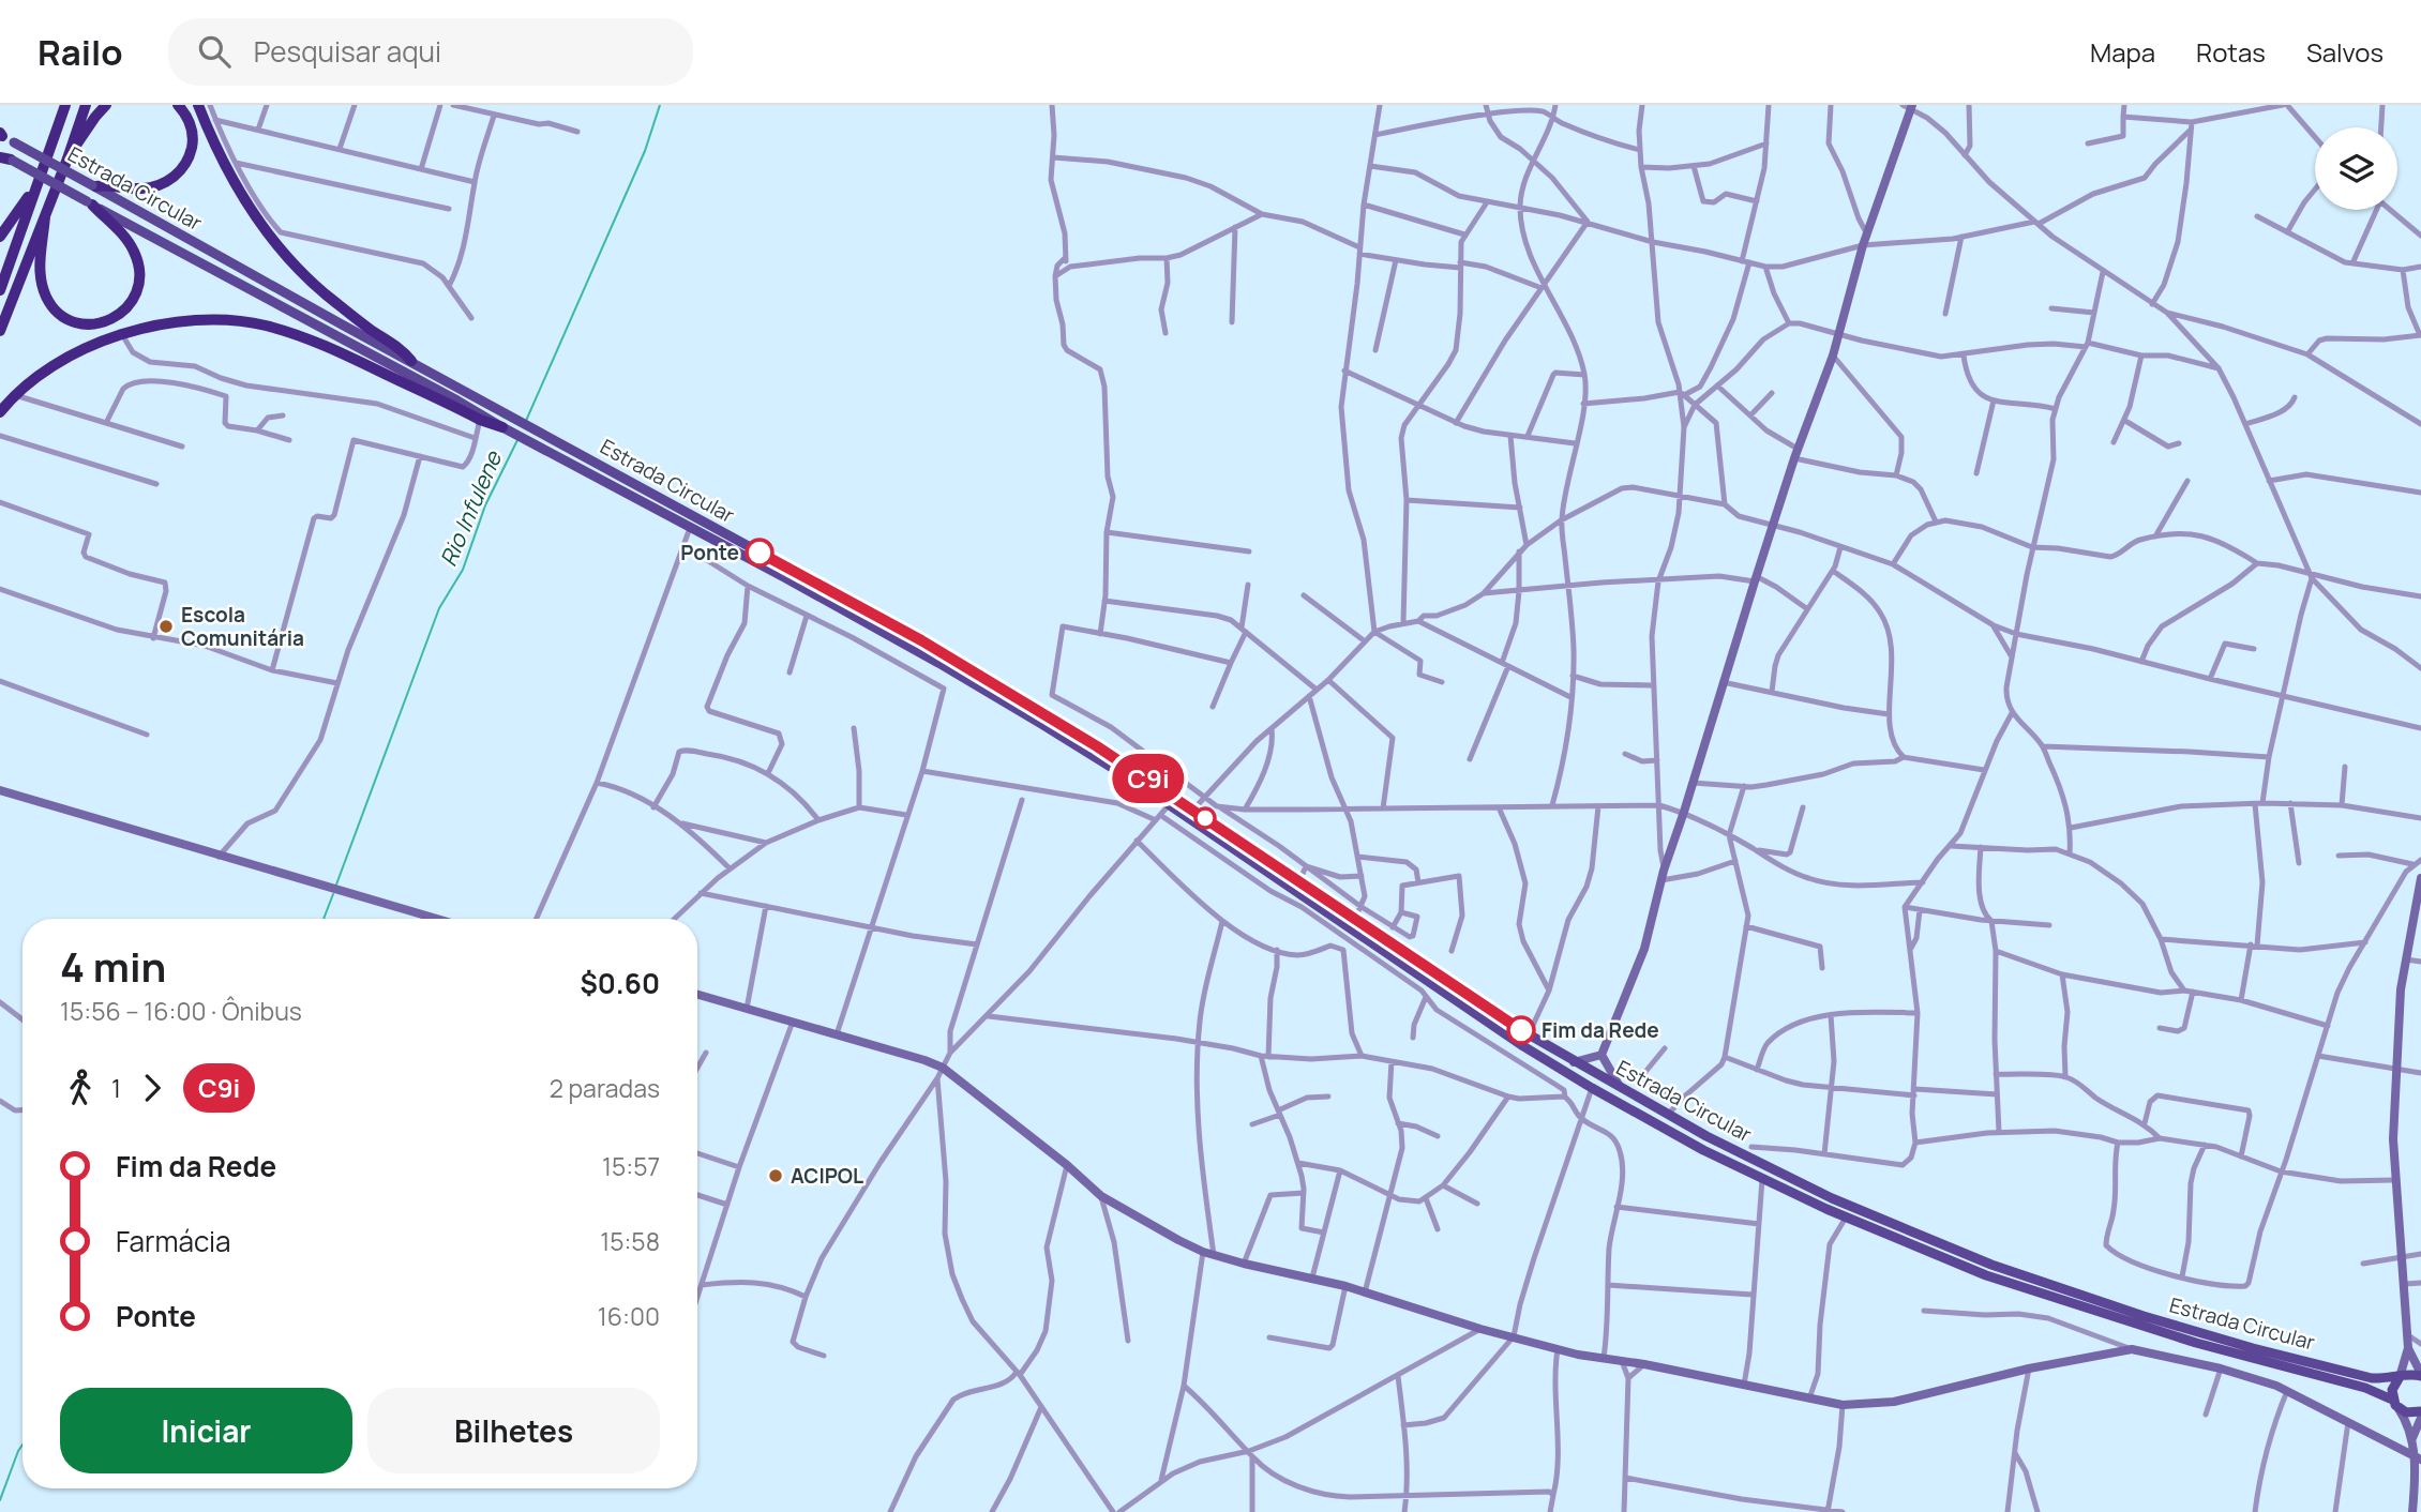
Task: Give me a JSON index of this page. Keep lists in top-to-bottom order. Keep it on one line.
{"streets":{"main road":["Estrada Circular"]},"water":["Rio Infulene"],"places":["Ponte","Escola Comunitária","Fim da Rede","ACIPOL"],"lines":["bus line C9i"],"page":{"header":"Railo","search":"Pesquisar aqui","nav":["Mapa","Rotas","Salvos"],"on_map":"C9i","heading":["4 min","15:56 – 16:00 · Ônibus","$0.60"],"legs":["1","C9i","2 paradas"],"list":[{"name":"Fim da Rede","value":"15:57"},{"name":"Farmácia","value":"15:58"},{"name":"Ponte","value":"16:00"}],"buttons":["Iniciar","Bilhetes"]}}
